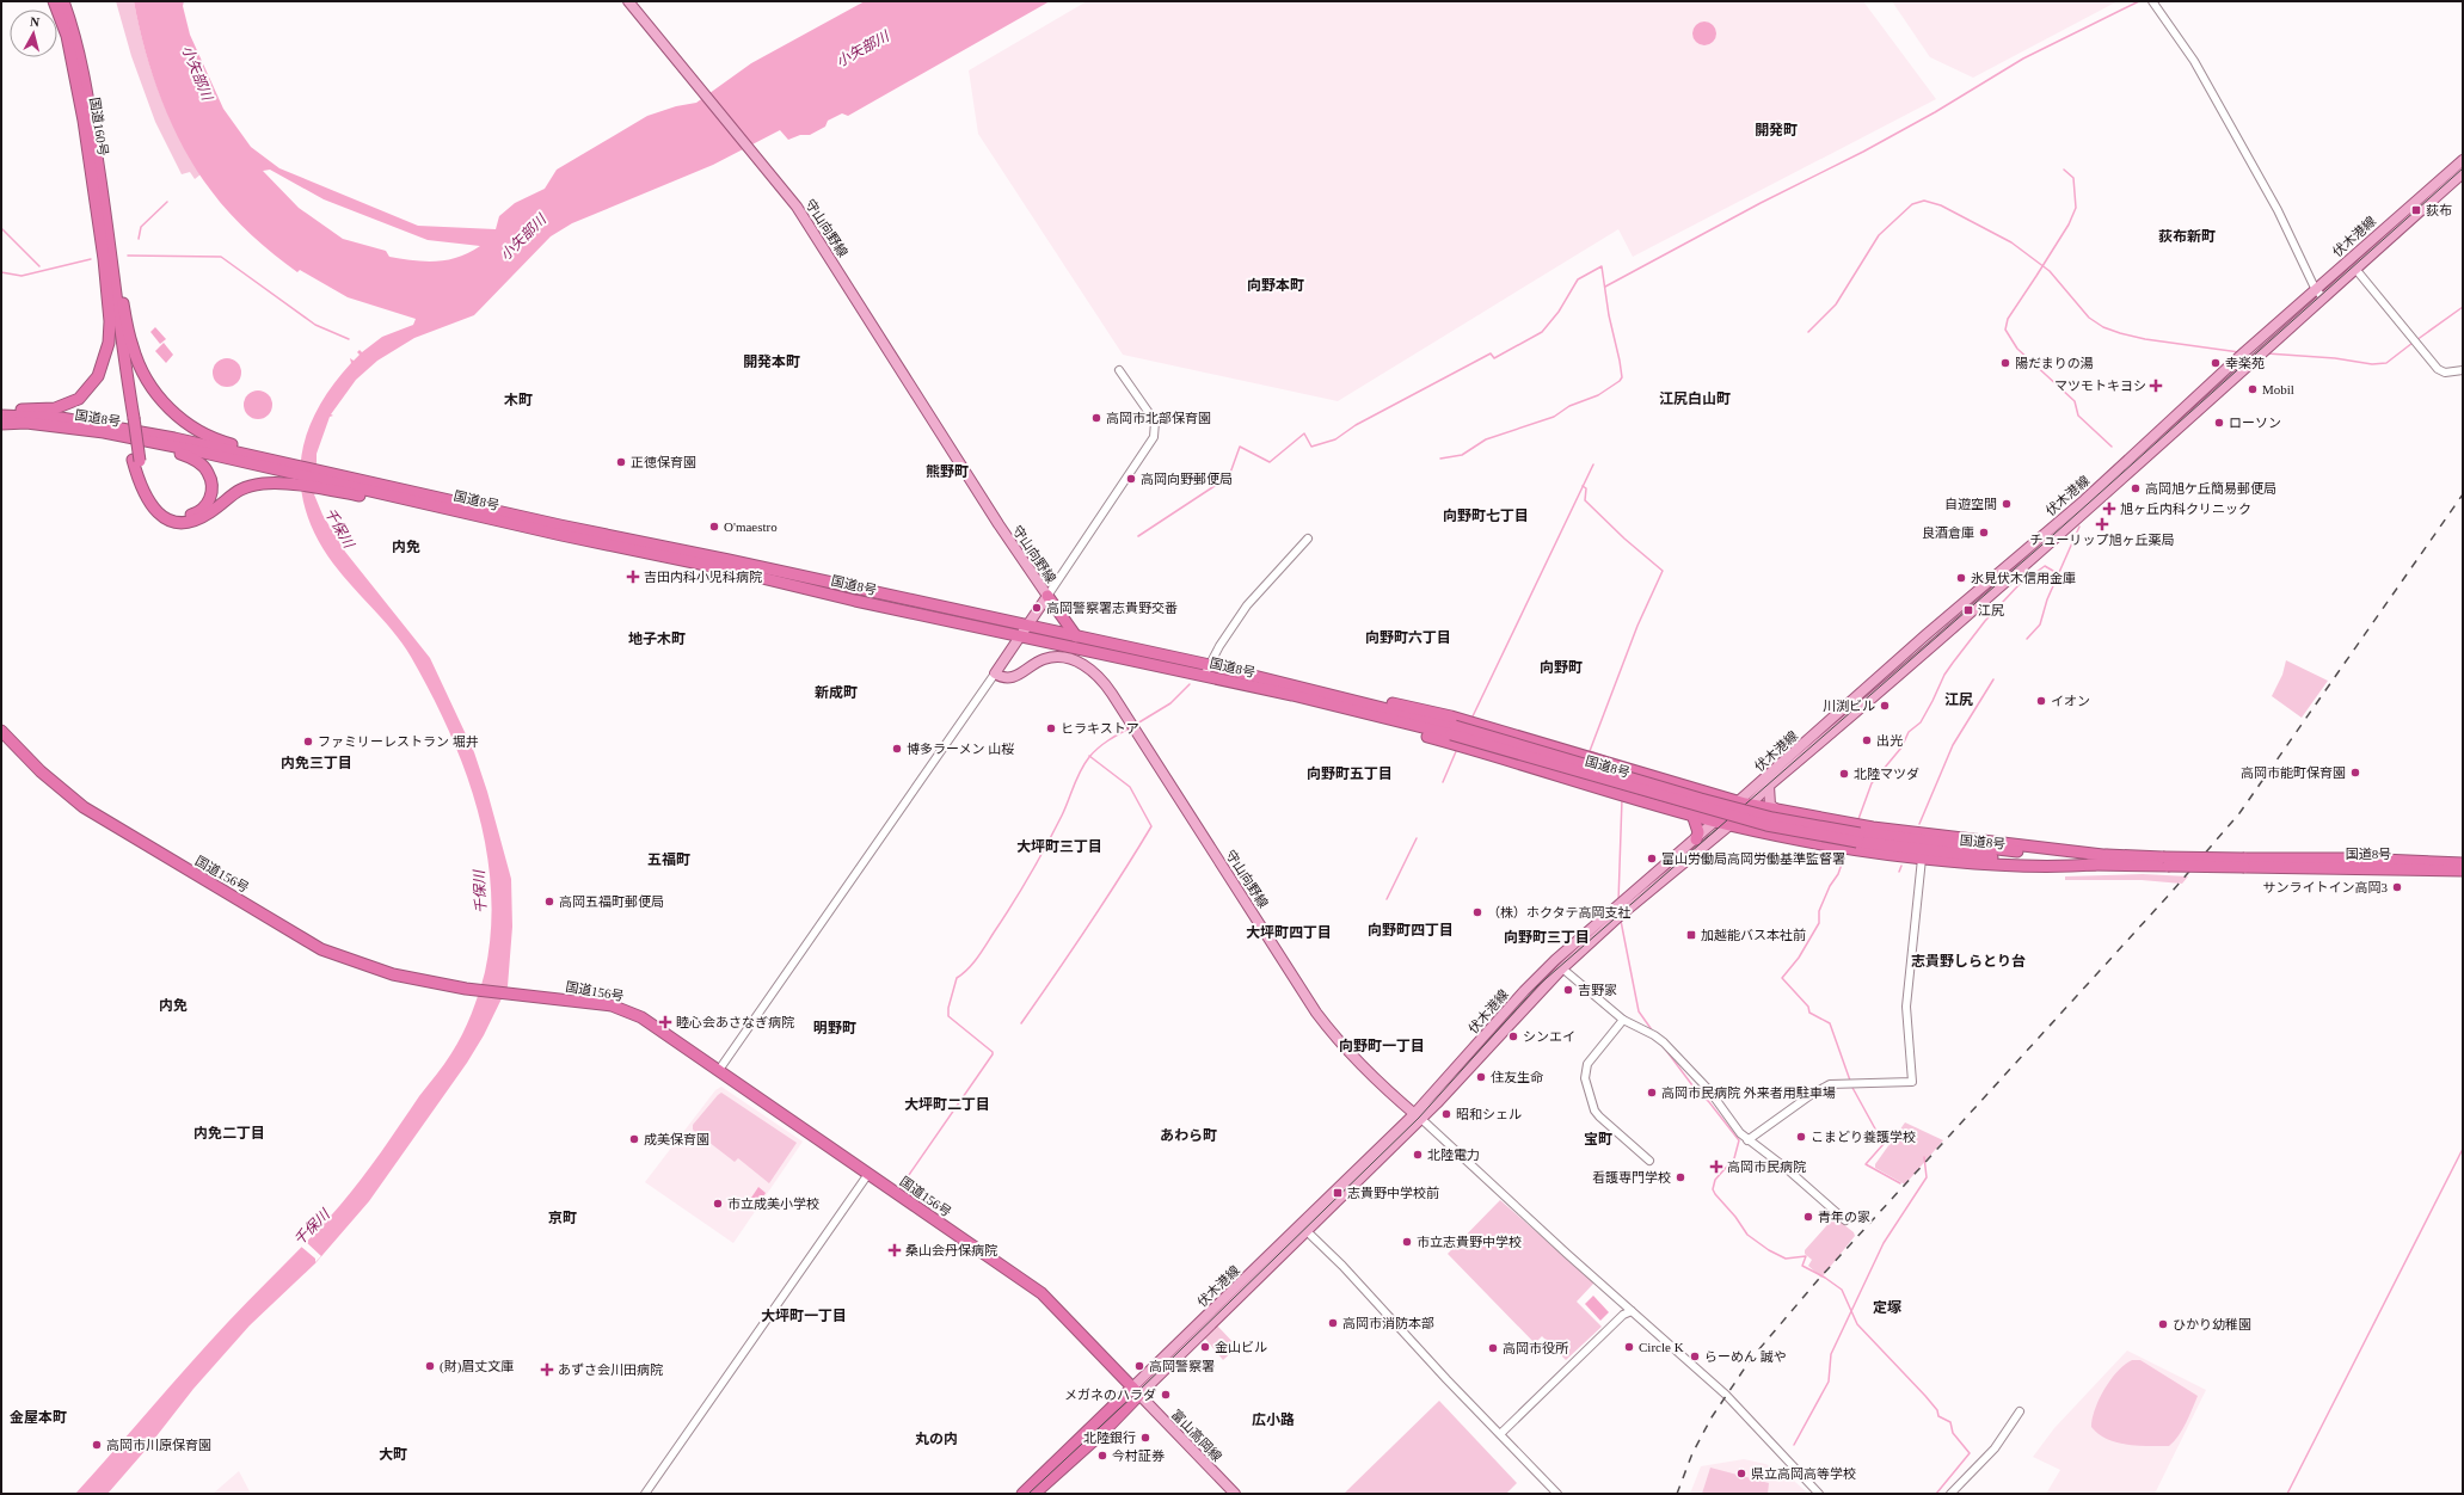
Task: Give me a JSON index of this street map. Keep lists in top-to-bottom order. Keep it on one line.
{"streets":{"highway":["国道160号","国道8号","国道156号"],"main road":["守山向野線","伏木港線","富山高岡線"]},"crossings":[["守山向野線","伏木港線"],["守山向野線","国道8号"],["伏木港線","国道156号"],["伏木港線","富山高岡線"],["国道156号","富山高岡線"]],"districts":["開発町","荻布新町","向野本町","開発本町","江尻白山町","木町","熊野町","向野町七丁目","内免","向野町六丁目","地子木町","向野町","新成町","江尻","内免三丁目","向野町五丁目","大坪町三丁目","五福町","向野町四丁目","大坪町四丁目","向野町三丁目","志貴野しらとり台","内免","明野町","向野町一丁目","大坪町二丁目","内免二丁目","あわら町","宝町","京町","定塚","大坪町一丁目","金屋本町","広小路","丸の内","大町"],"water":["小矢部川","千保川"],"places":{"transit":["荻布","江尻","加越能バス本社前","志貴野中学校前"],"other":["陽だまりの湯","幸楽苑","Mobil","高岡市北部保育園","ローソン","正徳保育園","高岡向野郵便局","高岡旭ケ丘簡易郵便局","自遊空間","O'maestro","良酒倉庫","氷見伏木信用金庫","高岡警察署志貴野交番","イオン","川渕ビル","ヒラキストア","出光","ファミリーレストラン 堀井","博多ラーメン 山桜","高岡市能町保育園","北陸マツダ","富山労働局高岡労働基準監督署","サンライトイン高岡3","高岡五福町郵便局","（株）ホクタテ高岡支社","吉野家","シンエイ","住友生命","高岡市民病院 外来者用駐車場","昭和シェル","こまどり養護学校","成美保育園","北陸電力","看護専門学校","市立成美小学校","青年の家","市立志貴野中学校","高岡市消防本部","ひかり幼稚園","金山ビル","Circle K","高岡市役所","らーめん 誠や","(財)眉丈文庫","高岡警察署","メガネのハラダ","北陸銀行","高岡市川原保育園","今村証券","県立高岡高等学校"],"health":["マツモトキヨシ","旭ヶ丘内科クリニック","チューリップ旭ヶ丘薬局","吉田内科小児科病院","睦心会あさなぎ病院","高岡市民病院","桑山会丹保病院","あずさ会川田病院"]},"north":"top"}
